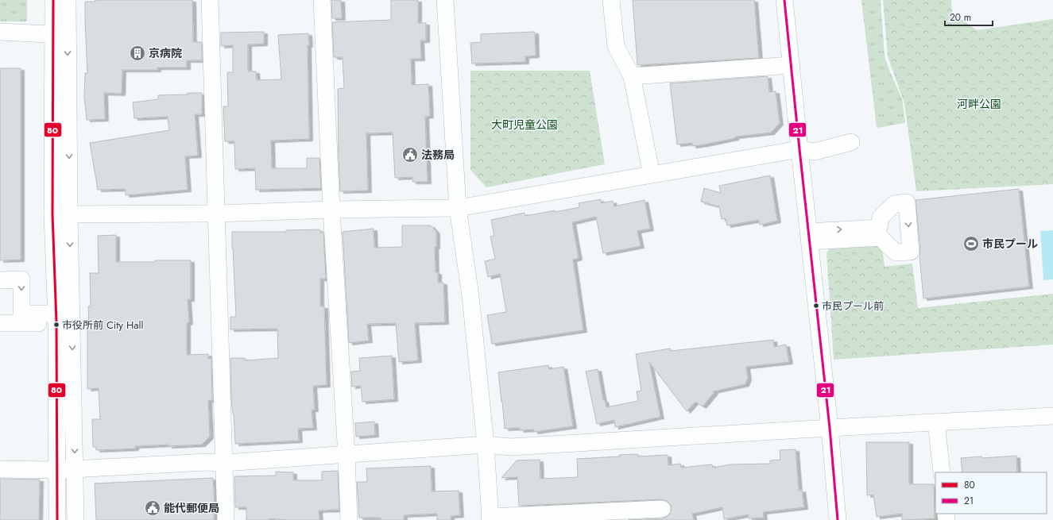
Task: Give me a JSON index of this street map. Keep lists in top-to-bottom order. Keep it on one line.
{"parks":["河畔公園","大町児童公園"],"places":{"building":["京病院"],"public building":["法務局","能代郵便局"],"sports":["市民プール"],"other":["市民プール前","市役所前 City Hall"]},"lines":["transit line 80","transit line 21"],"legend":["80","21"],"scale_bar":"20 m"}
